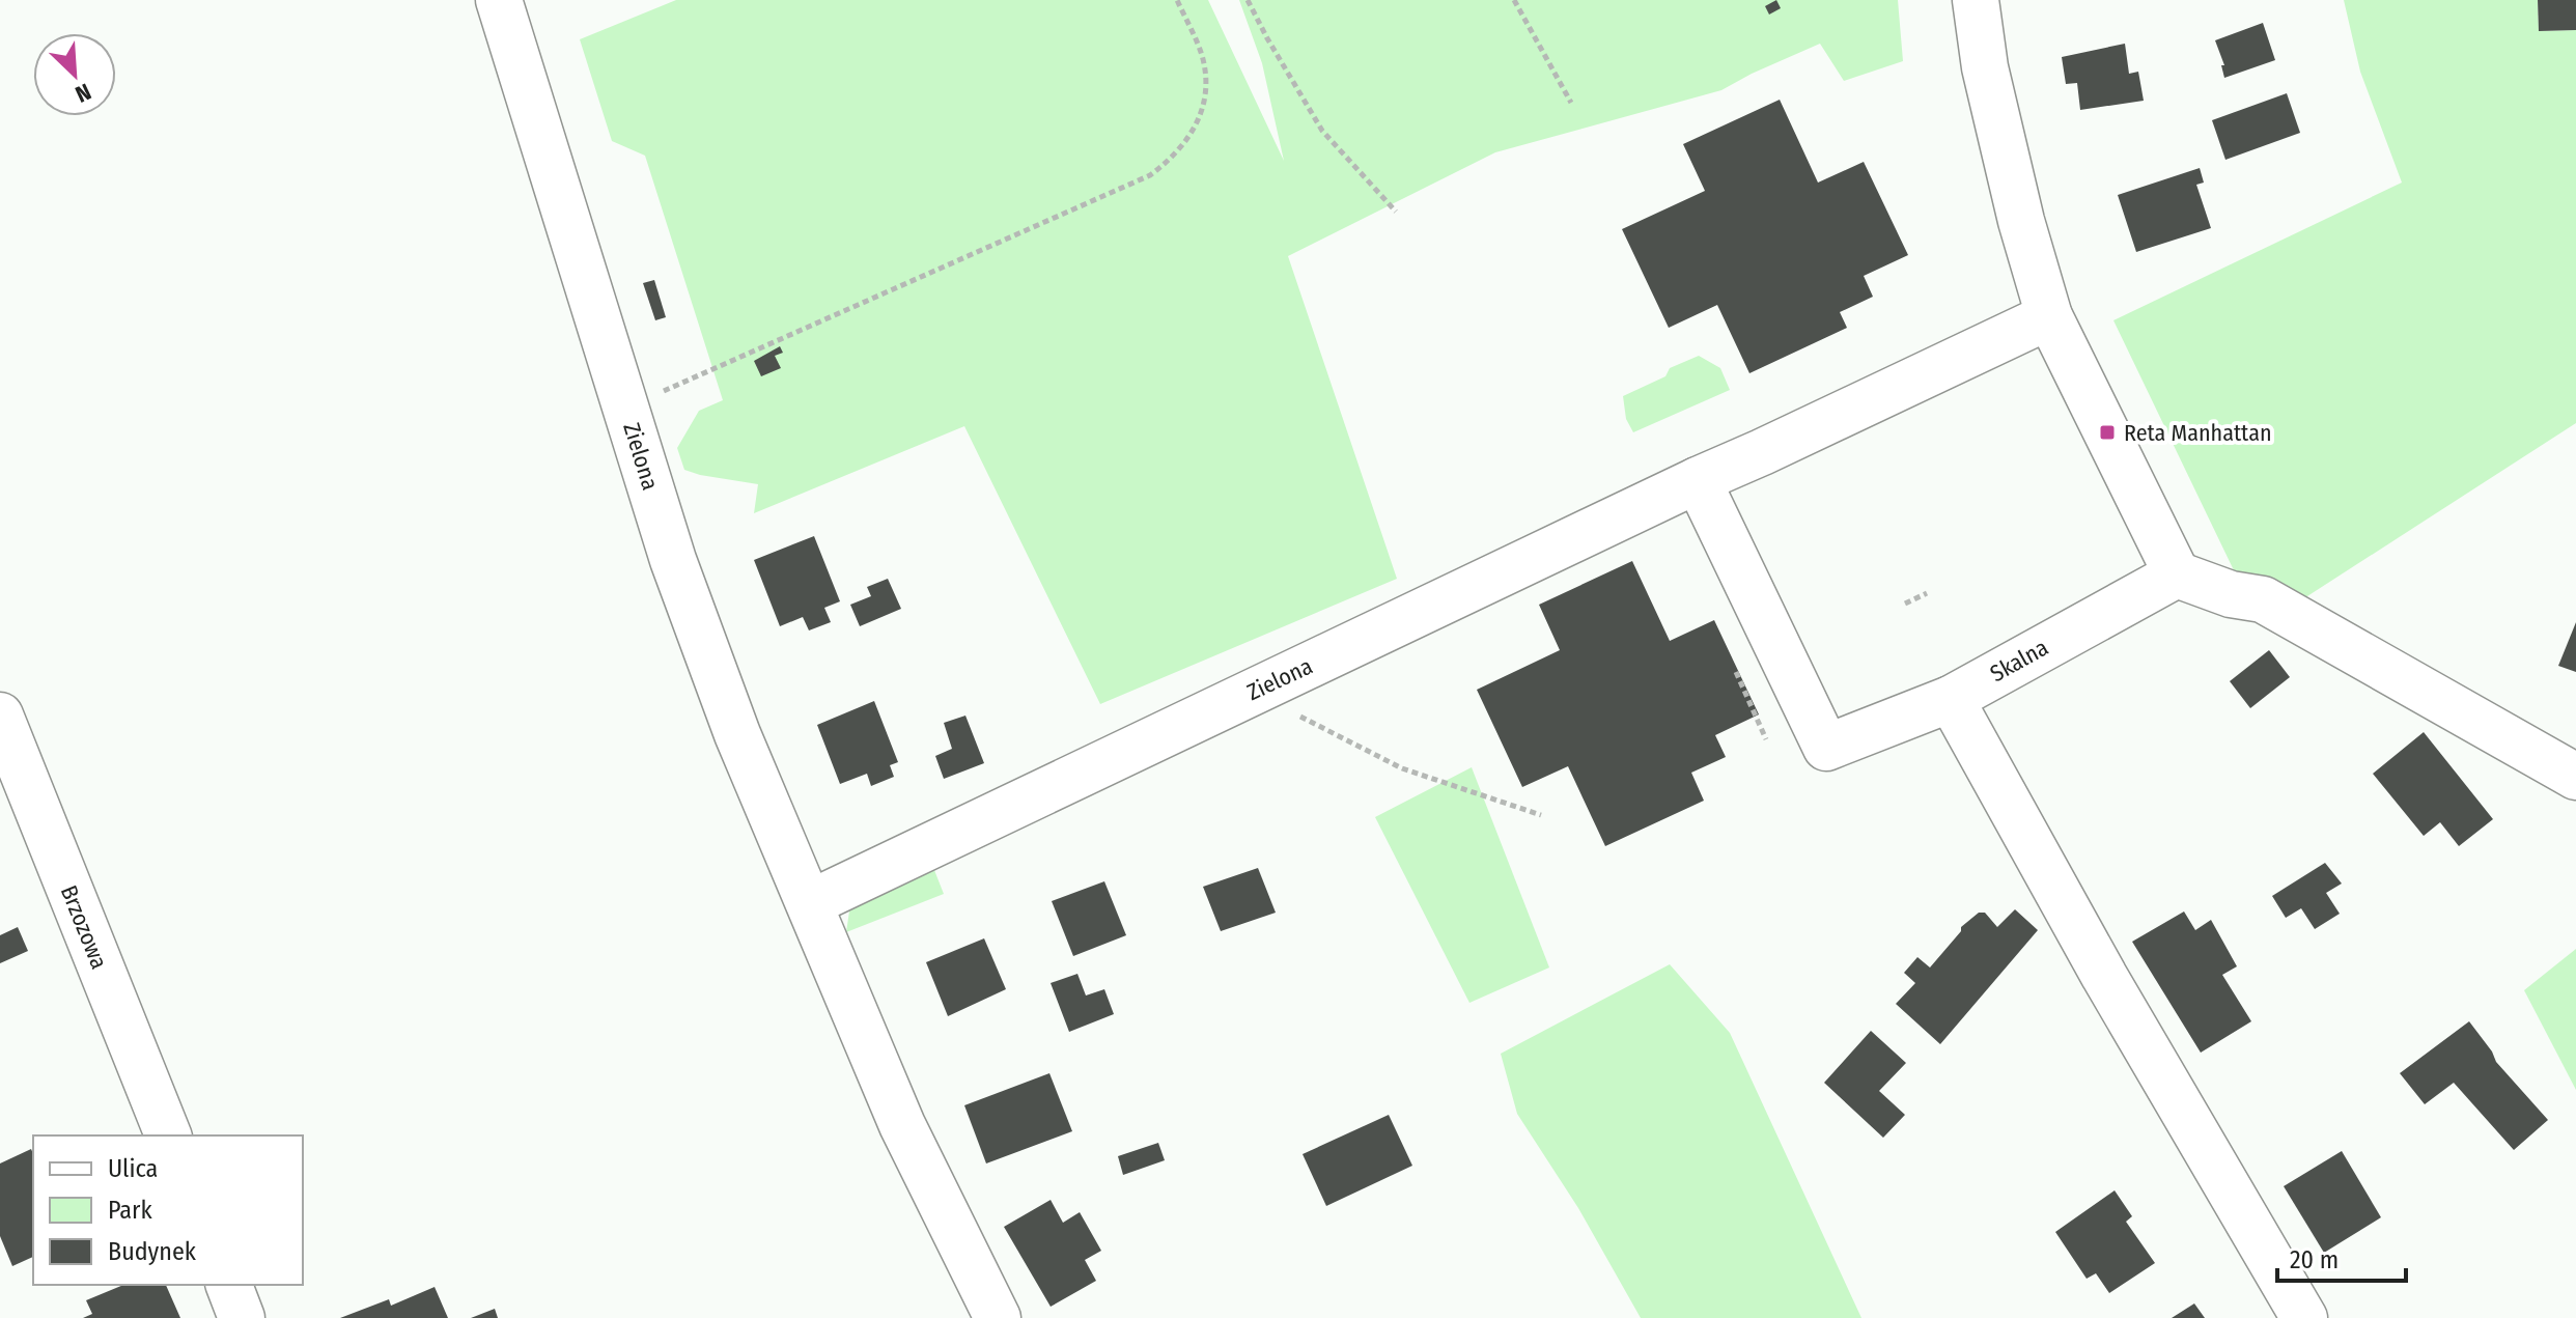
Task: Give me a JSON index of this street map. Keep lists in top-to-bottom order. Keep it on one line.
{"streets":{"street":["Zielona","Skalna","Brzozowa"]},"crossings":[["Zielona","Skalna"]],"places":{"transit":["Reta Manhattan"]},"legend":["Ulica","Park","Budynek"],"scale_bar":"20 m","north":"bottom right"}
